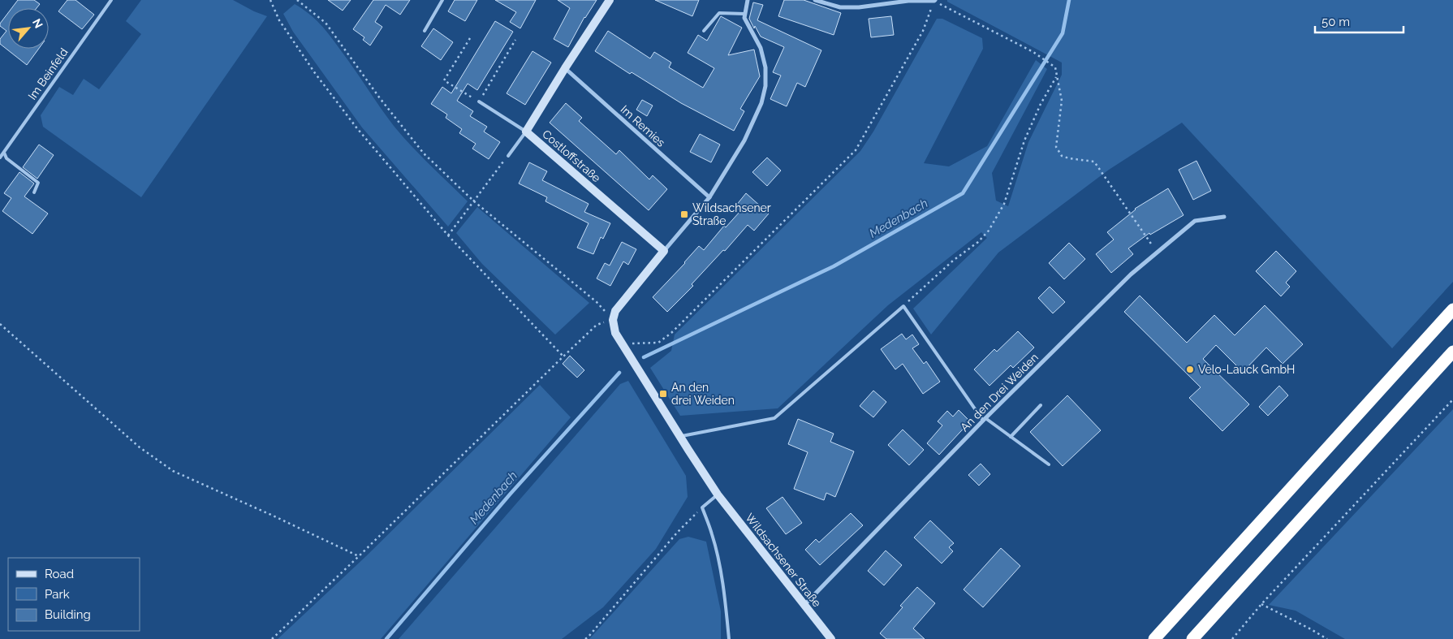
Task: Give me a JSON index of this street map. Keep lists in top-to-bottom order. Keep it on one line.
{"streets":{"main road":["Costloffstraße","Wildsachsener Straße"],"street":["Im Remies","An den Drei Weiden"],"lane":["Im Beinfeld"]},"crossings":[["Im Remies","Costloffstraße"],["An den Drei Weiden","Wildsachsener Straße"]],"water":["Medenbach"],"places":{"transit":["Wildsachsener Straße","An den drei Weiden"],"other":["Velo-Lauck GmbH"]},"legend":["Road","Park","Building"],"scale_bar":"50 m","north":"top right"}
